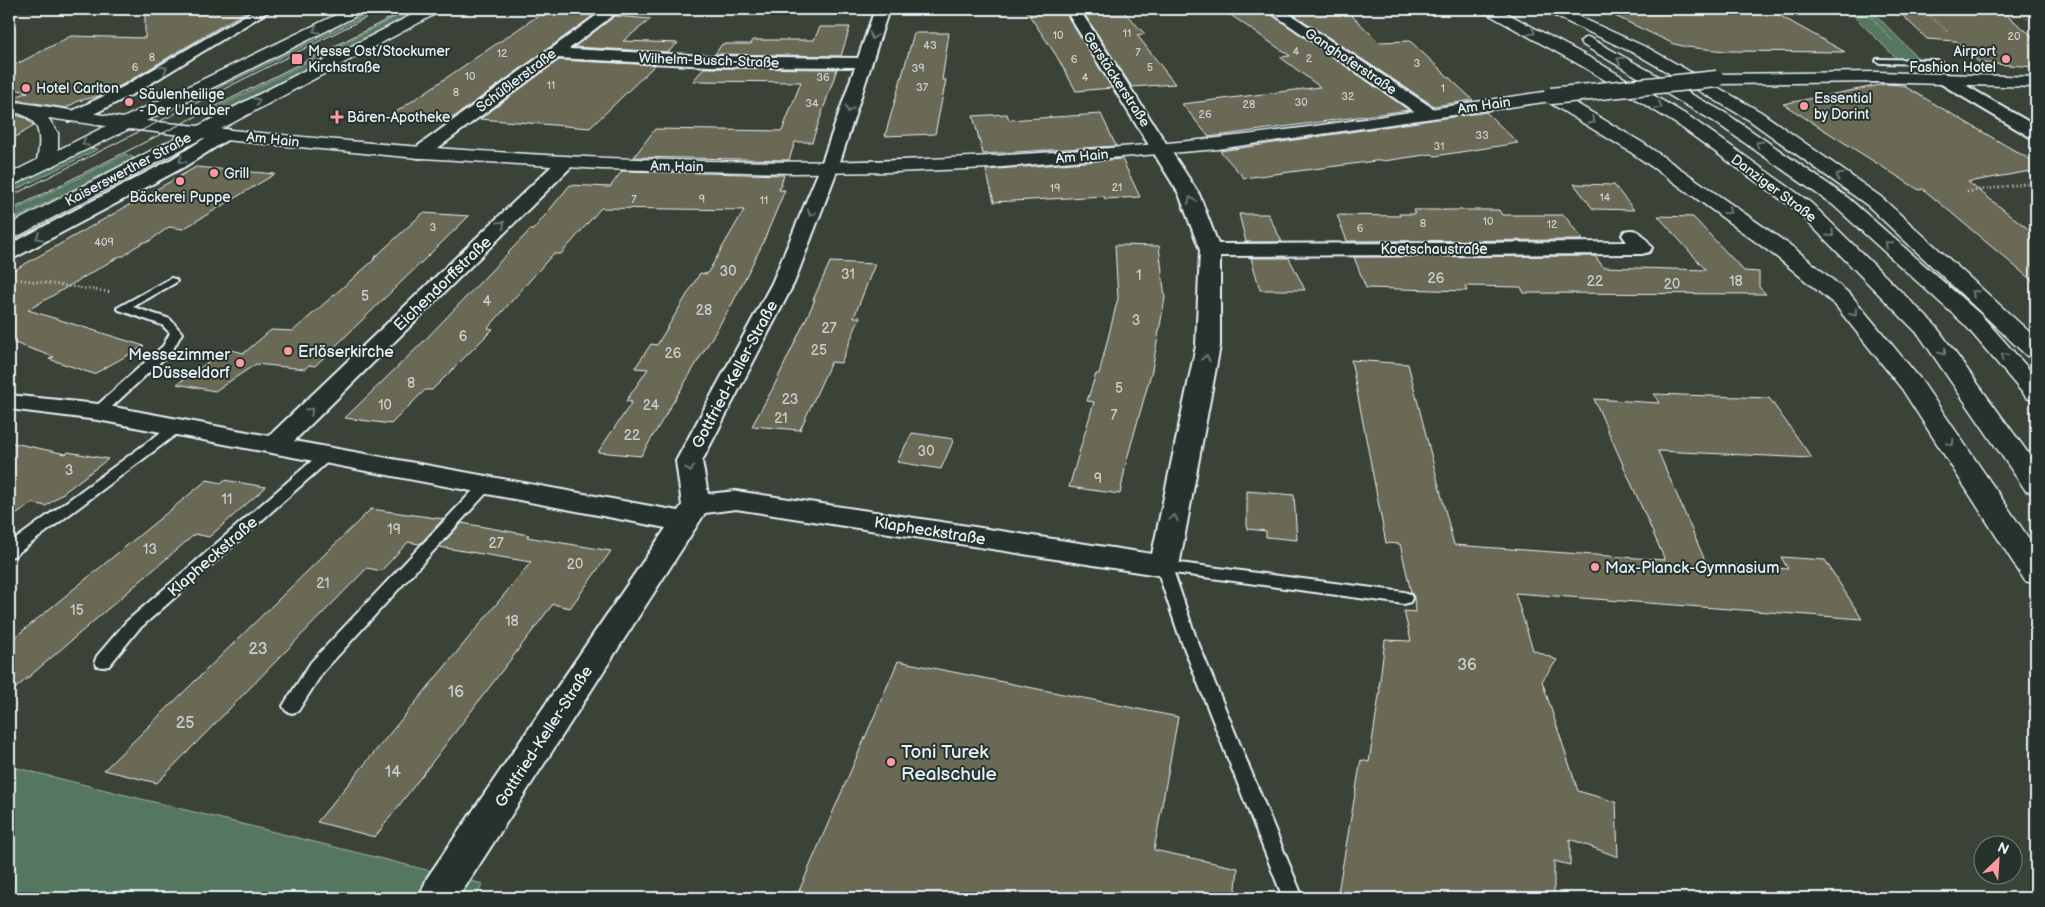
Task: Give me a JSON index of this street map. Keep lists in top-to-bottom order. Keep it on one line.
{"streets":{"main road":["Am Hain","Kaiserswerther Straße","Danziger Straße"],"street":["Wilhelm-Busch-Straße","Ganghoferstraße","Gerstäckerstraße","Schüßlerstraße","Koetschaustraße","Eichendorffstraße","Gottfried-Keller-Straße","Klapheckstraße"]},"crossings":[["Wilhelm-Busch-Straße","Schüßlerstraße"],["Wilhelm-Busch-Straße","Gottfried-Keller-Straße"],["Ganghoferstraße","Am Hain"],["Gerstäckerstraße","Am Hain"],["Schüßlerstraße","Am Hain"],["Am Hain","Kaiserswerther Straße"],["Am Hain","Eichendorffstraße"],["Am Hain","Gottfried-Keller-Straße"],["Eichendorffstraße","Klapheckstraße"],["Gottfried-Keller-Straße","Klapheckstraße"]],"one_way":["Eichendorffstraße","Gottfried-Keller-Straße"],"places":{"transit":["Messe Ost/Stockumer Kirchstraße"],"other":["Airport Fashion Hotel","Hotel Carlton","Säulenheilige - Der Urlauber","Essential by Dorint","Grill","Bäckerei Puppe","Erlöserkirche","Messezimmer Düsseldorf","Max-Planck-Gymnasium","Toni Turek Realschule"],"health":["Bären-Apotheke"]},"house_numbers":["11","10","20","43","4","7","12","8","2","6","3","6","5","39","10","36","4","11","37","1","8","32","30","34","28","26","33","31","21","19","14","7","9","11","10","8","12","3","6","409","30","31","1","26","22","18","20","5","4","28","3","27","6","25","26","8","5","23","10","24","7","21","22","30","3","9","11","19","27","13","20","21","15","18","23","36","16","25","14"],"north":"top right"}
